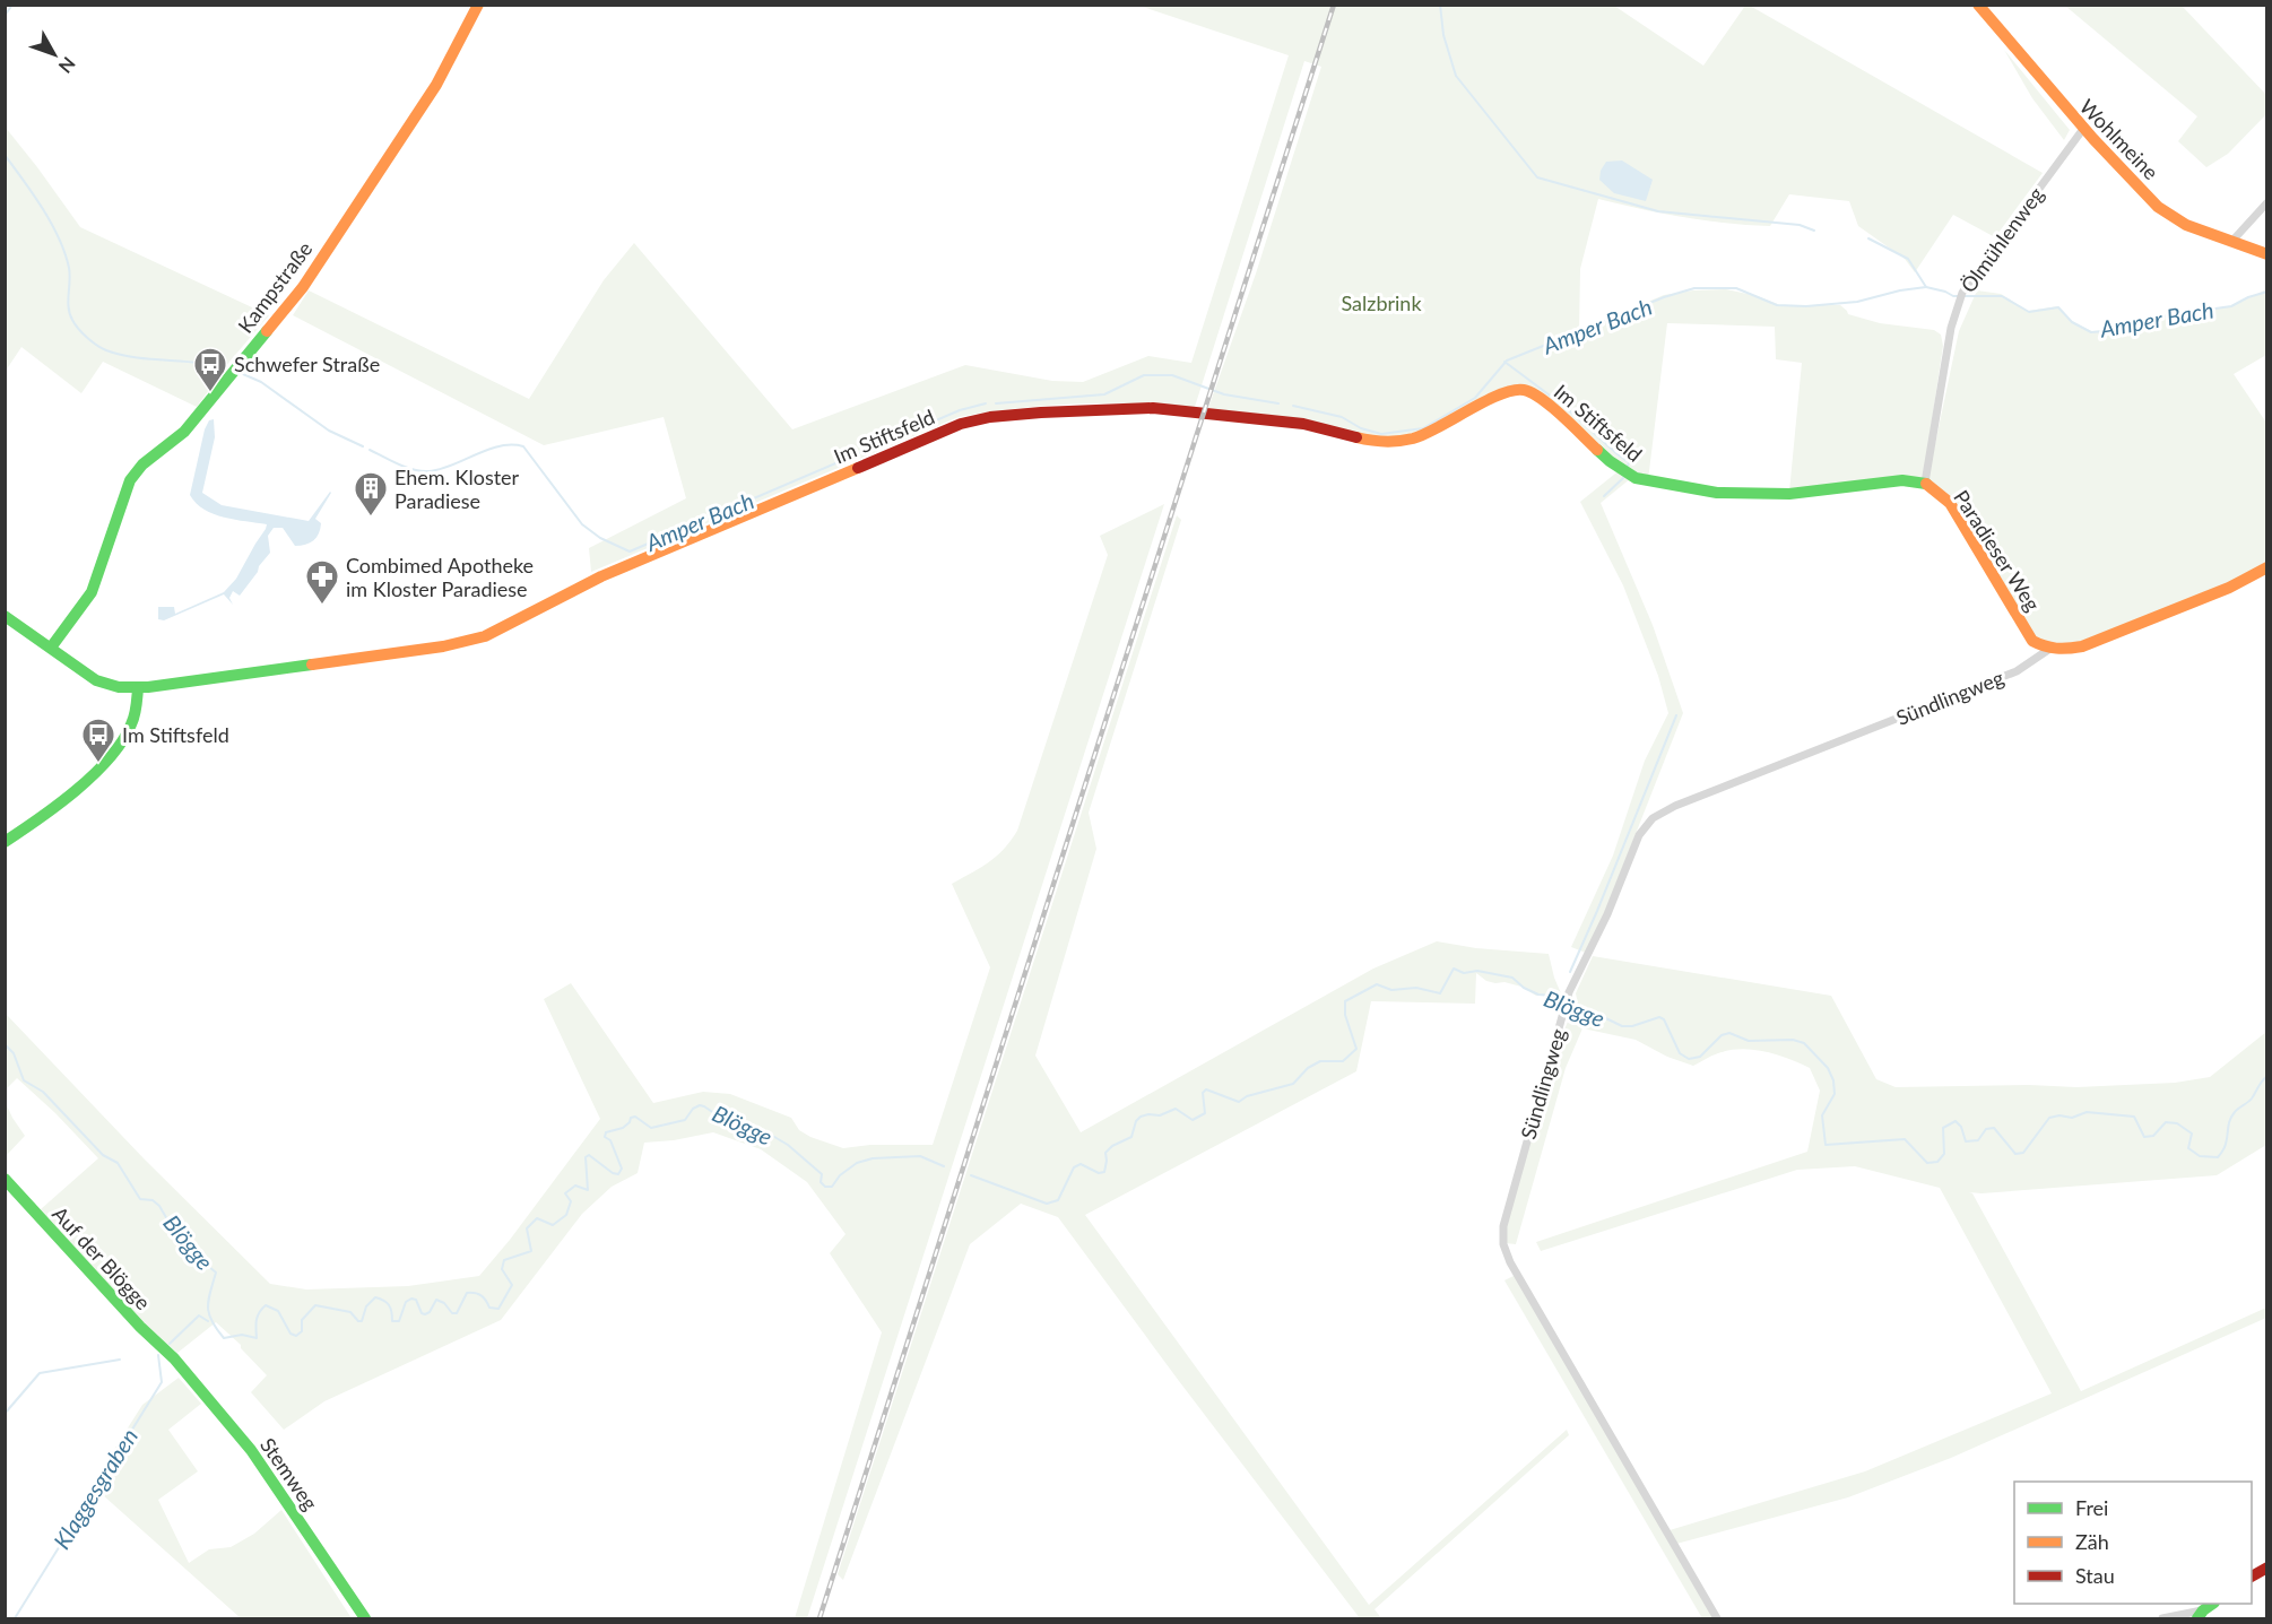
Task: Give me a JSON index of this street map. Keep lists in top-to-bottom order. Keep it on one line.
{"streets":{"street":["Wohlmeine","Ölmühlenweg","Kampstraße","Im Stiftsfeld","Paradieser Weg","Sündlingweg","Auf der Blögge","Stemweg"]},"crossings":[["Wohlmeine","Ölmühlenweg"],["Ölmühlenweg","Paradieser Weg"],["Im Stiftsfeld","Paradieser Weg"],["Paradieser Weg","Sündlingweg"],["Auf der Blögge","Stemweg"]],"water":["Amper Bach","Blögge","Klaggesgraben"],"parks":["Salzbrink"],"places":{"bus stop":["Schwefer Straße","Im Stiftsfeld"],"building":["Ehem. Kloster Paradiese"],"pharmacy":["Combimed Apotheke im Kloster Paradiese"]},"legend":["Frei","Zäh","Stau"],"north":"bottom right"}
